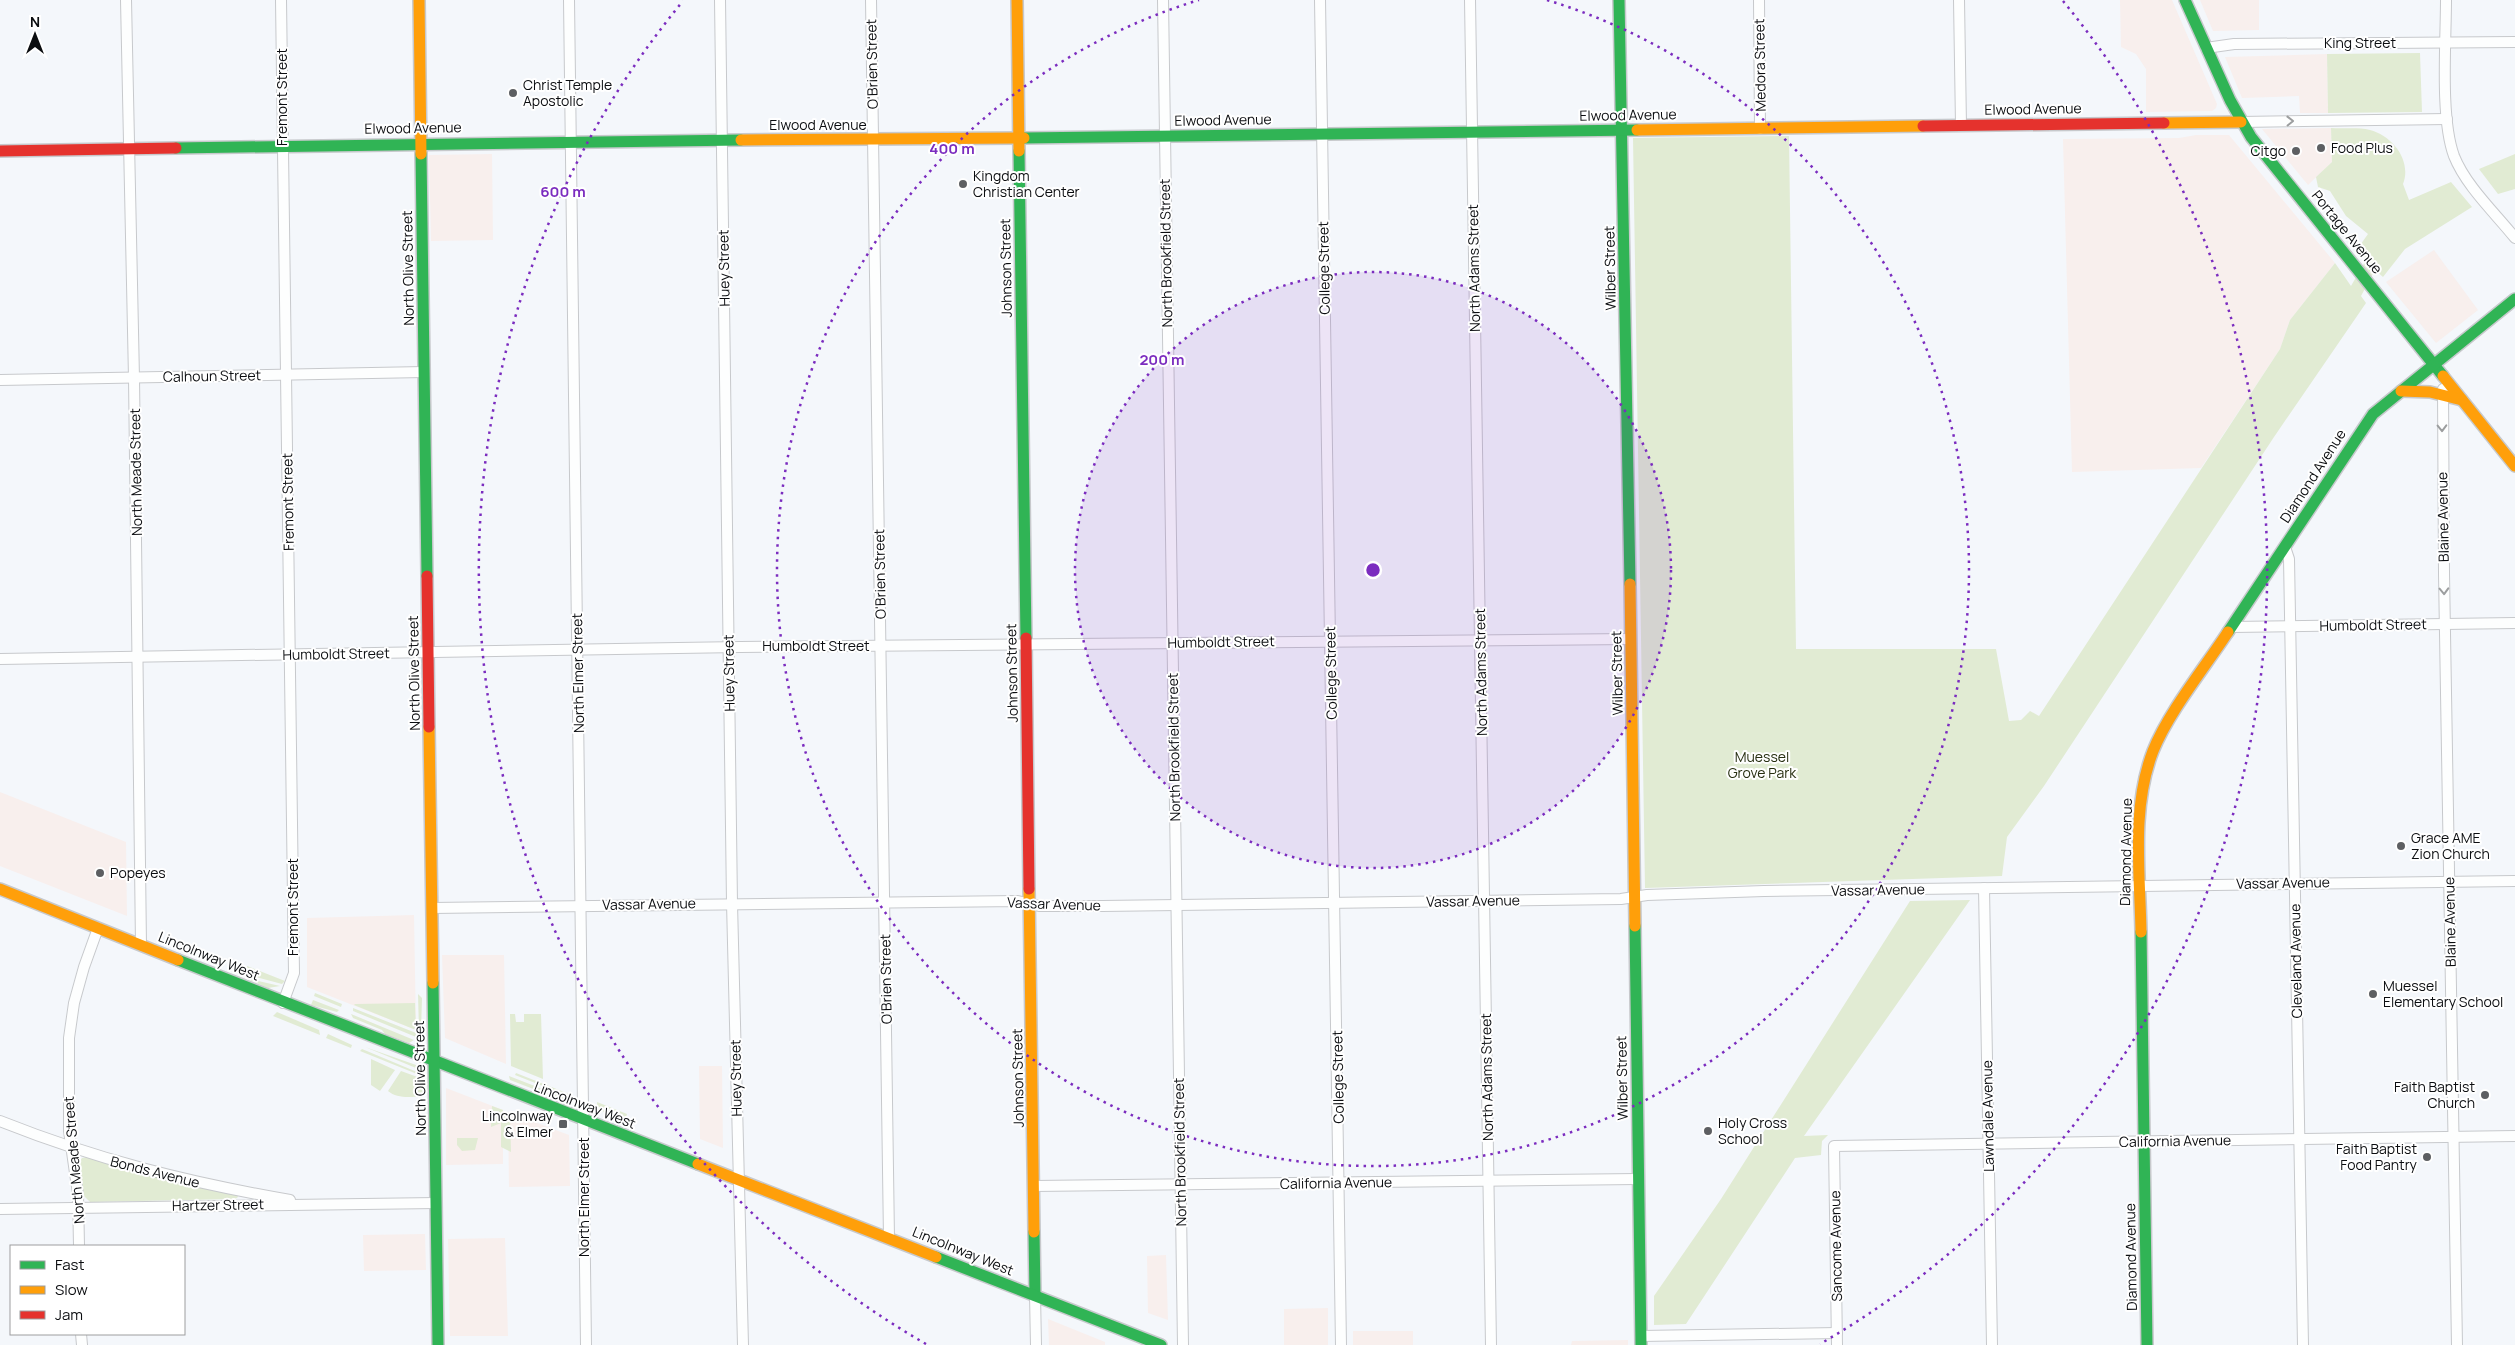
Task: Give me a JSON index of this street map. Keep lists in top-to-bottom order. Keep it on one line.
{"streets":{"street":["King Street","O'Brien Street","Medora Street","Fremont Street","Elwood Avenue","Portage Avenue","North Brookfield Street","North Olive Street","Huey Street","Johnson Street","College Street","North Adams Street","Wilber Street","Calhoun Street","North Meade Street","Diamond Avenue","Blaine Avenue","Humboldt Street","North Elmer Street","Vassar Avenue","Lincolnway West","Cleveland Avenue","Lawndale Avenue","California Avenue","Bonds Avenue","Hartzer Street","Sancome Avenue"]},"crossings":[["King Street","Portage Avenue"],["O'Brien Street","Elwood Avenue"],["O'Brien Street","Humboldt Street"],["O'Brien Street","Vassar Avenue"],["O'Brien Street","Lincolnway West"],["Medora Street","Elwood Avenue"],["Fremont Street","Elwood Avenue"],["Fremont Street","Calhoun Street"],["Fremont Street","Humboldt Street"],["Fremont Street","Lincolnway West"],["Elwood Avenue","Portage Avenue"],["Elwood Avenue","North Brookfield Street"],["Elwood Avenue","North Olive Street"],["Elwood Avenue","Huey Street"],["Elwood Avenue","Johnson Street"],["Elwood Avenue","College Street"],["Elwood Avenue","North Adams Street"],["Elwood Avenue","Wilber Street"],["Elwood Avenue","North Meade Street"],["Elwood Avenue","North Elmer Street"],["Portage Avenue","Diamond Avenue"],["Portage Avenue","Blaine Avenue"],["North Brookfield Street","Humboldt Street"],["North Brookfield Street","Vassar Avenue"],["North Brookfield Street","California Avenue"],["North Olive Street","Calhoun Street"],["North Olive Street","Humboldt Street"],["North Olive Street","Vassar Avenue"],["North Olive Street","Lincolnway West"],["North Olive Street","Hartzer Street"],["Huey Street","Humboldt Street"],["Huey Street","Vassar Avenue"],["Huey Street","Lincolnway West"],["Johnson Street","Humboldt Street"],["Johnson Street","Vassar Avenue"],["Johnson Street","Lincolnway West"],["Johnson Street","California Avenue"],["College Street","Humboldt Street"],["College Street","Vassar Avenue"],["College Street","California Avenue"],["North Adams Street","Humboldt Street"],["North Adams Street","Vassar Avenue"],["North Adams Street","California Avenue"],["Wilber Street","Humboldt Street"],["Wilber Street","Vassar Avenue"],["Wilber Street","California Avenue"],["Calhoun Street","North Meade Street"],["North Meade Street","Humboldt Street"],["North Meade Street","Lincolnway West"],["North Meade Street","Bonds Avenue"],["North Meade Street","Hartzer Street"],["Diamond Avenue","Humboldt Street"],["Diamond Avenue","Vassar Avenue"],["Diamond Avenue","Cleveland Avenue"],["Diamond Avenue","California Avenue"],["Blaine Avenue","Humboldt Street"],["Blaine Avenue","Vassar Avenue"],["Blaine Avenue","California Avenue"],["Humboldt Street","North Elmer Street"],["Humboldt Street","Cleveland Avenue"],["North Elmer Street","Vassar Avenue"],["North Elmer Street","Lincolnway West"],["Vassar Avenue","Cleveland Avenue"],["Vassar Avenue","Lawndale Avenue"],["Cleveland Avenue","California Avenue"],["Lawndale Avenue","California Avenue"],["California Avenue","Sancome Avenue"],["Bonds Avenue","Hartzer Street"]],"parks":["Muessel Grove Park"],"places":{"other":["Christ Temple Apostolic","Food Plus","Citgo","Kingdom Christian Center","Grace AME Zion Church","Popeyes","Muessel Elementary School","Faith Baptist Church","Holy Cross School","Faith Baptist Food Pantry"],"transit":["Lincolnway & Elmer"]},"legend":["Fast","Slow","Jam"],"north":"top","rings":["400 m","600 m","200 m"]}
